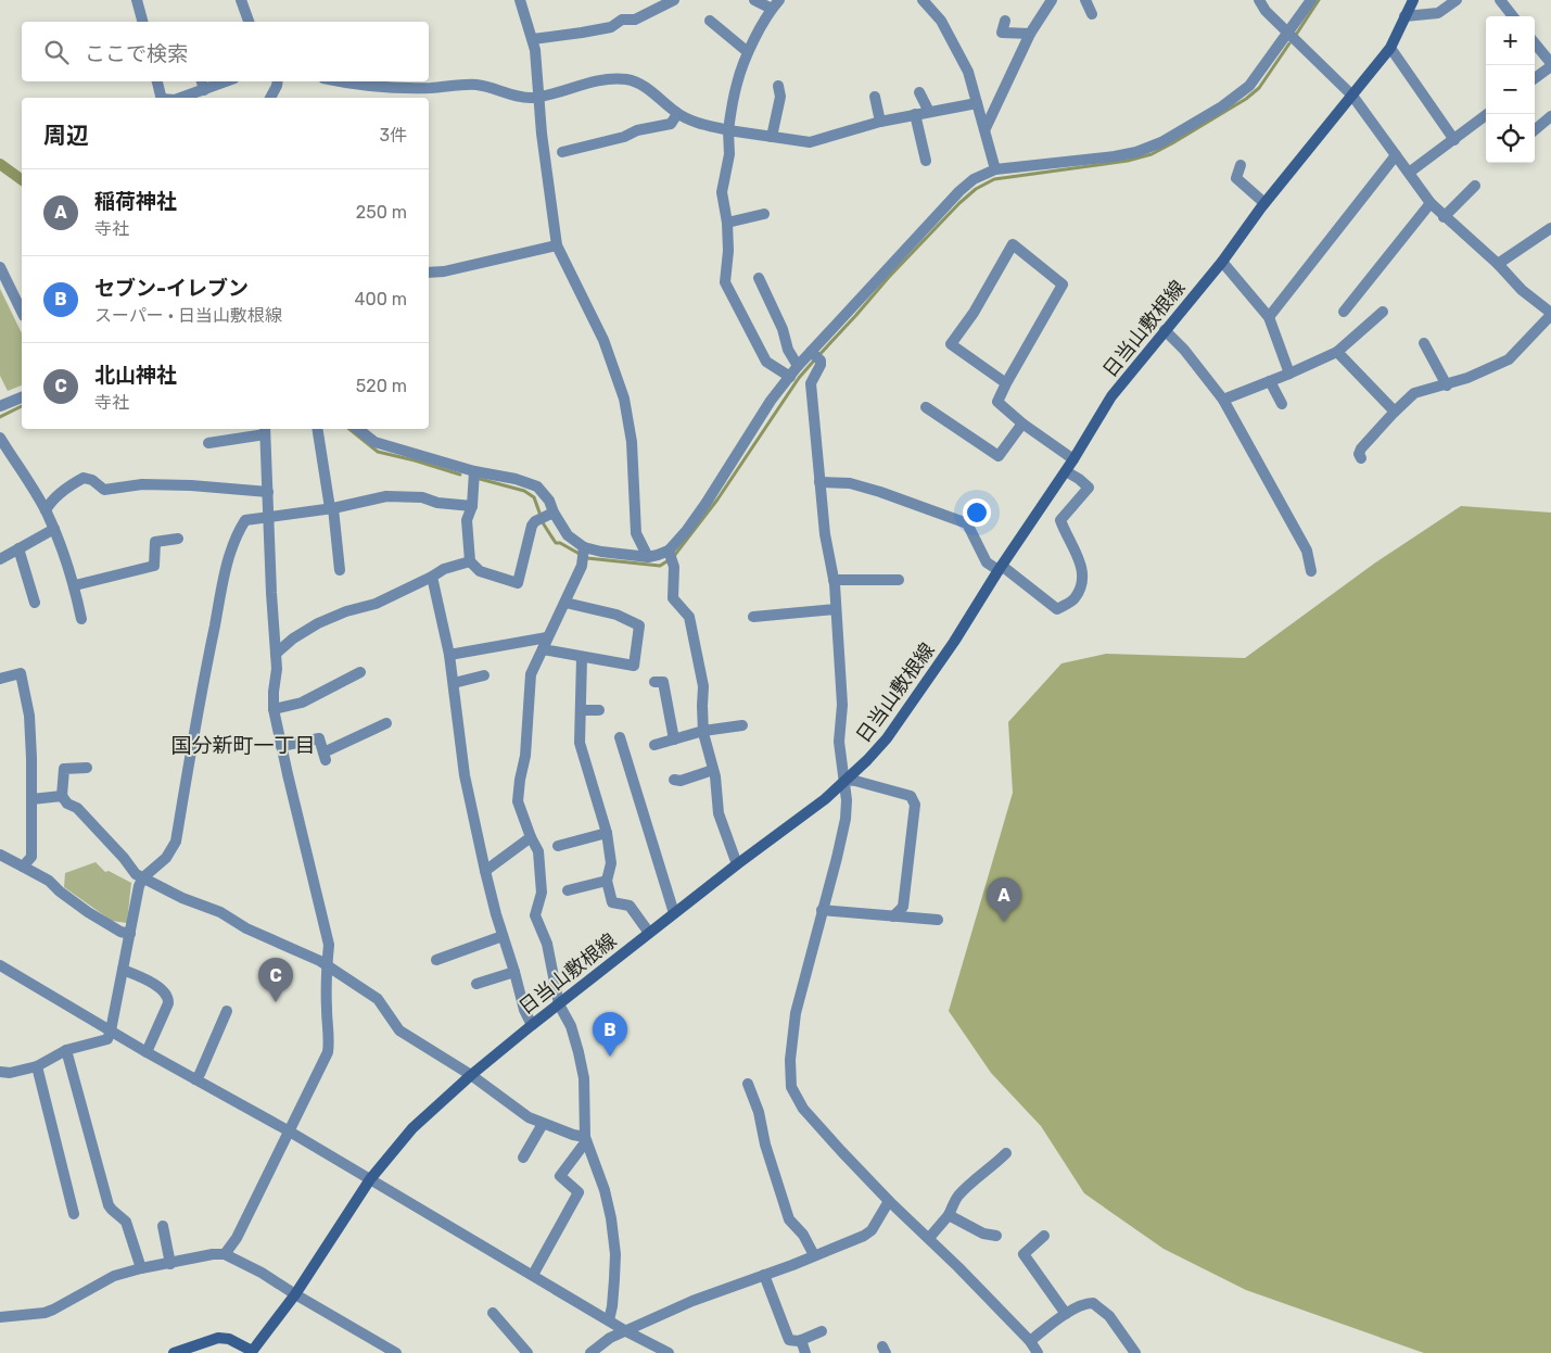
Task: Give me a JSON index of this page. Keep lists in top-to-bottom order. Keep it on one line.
{"streets":{"main road":["日当山敷根線"]},"districts":["国分新町一丁目"],"page":{"map_buttons":["+","−"],"search":"ここで検索","heading":["周辺","3件"],"list":[{"mark":"A","name":"稲荷神社","note":"寺社","value":"250 m"},{"mark":"B","name":"セブン-イレブン","note":"スーパー · 日当山敷根線","value":"400 m"},{"mark":"C","name":"北山神社","note":"寺社","value":"520 m"}],"pins":["A","C","B"]}}
